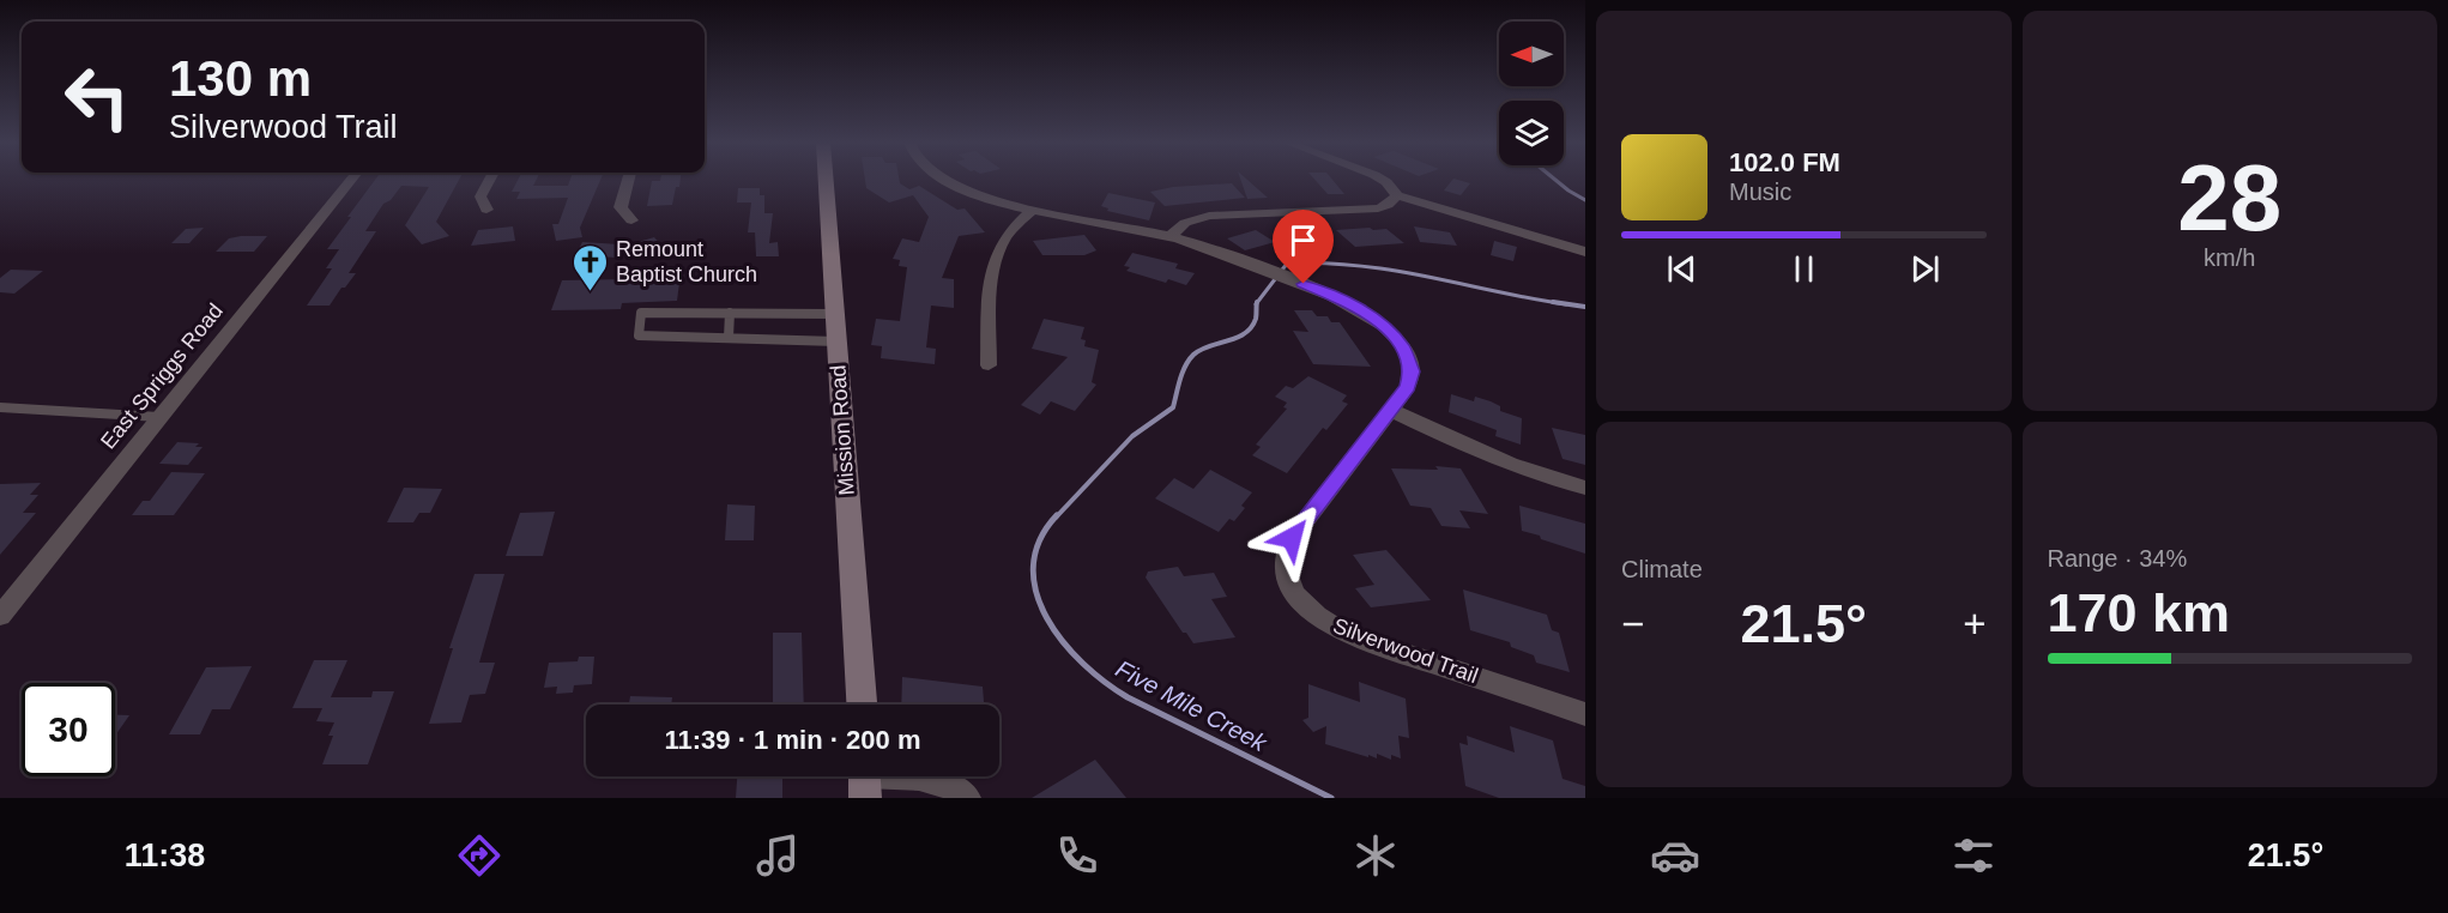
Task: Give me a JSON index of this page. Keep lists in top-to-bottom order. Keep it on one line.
{"streets":{"street":["East Spriggs Road","Mission Road","Silverwood Trail"]},"water":["Five Mile Creek"],"places":{"church":["Remount Baptist Church"]},"north":"left","page":{"tile":[["28","km/h"],"Climate",["Range · 34%","170 km"]],"turn":["130 m","Silverwood Trail"],"song":["102.0 FM","Music"],"heat":["−","21.5°","+"],"limit":"30","trip":"11:39 · 1 min · 200 m","tabs":["11:38","21.5°"]}}
